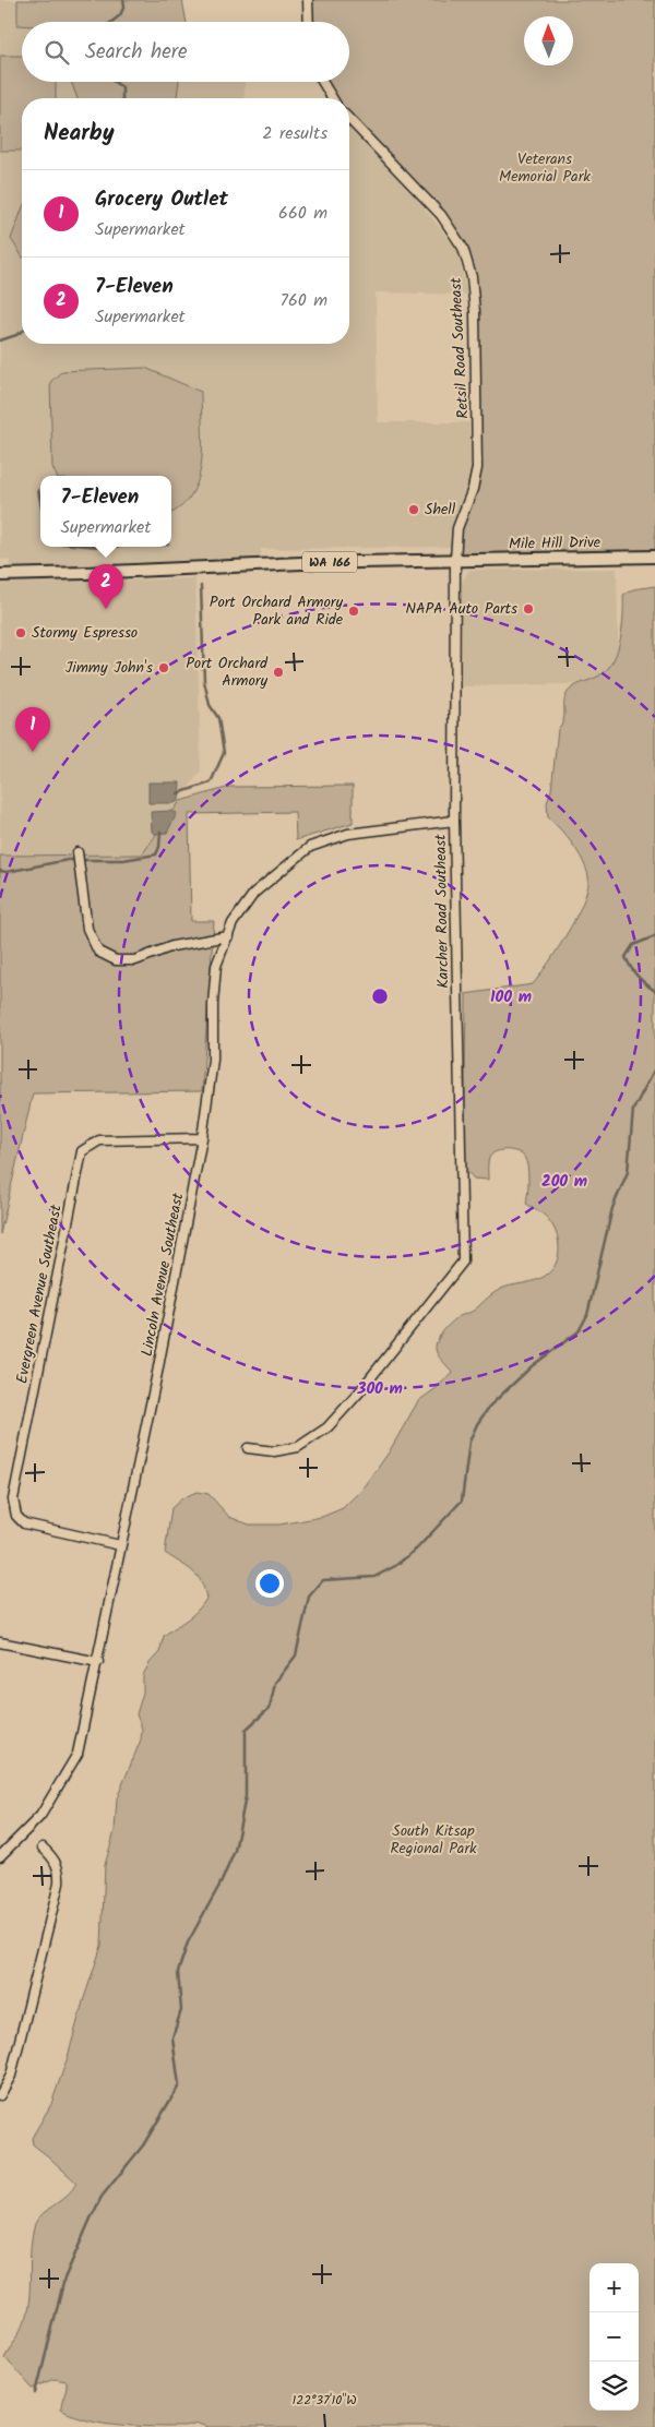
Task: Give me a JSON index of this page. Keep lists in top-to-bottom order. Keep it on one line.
{"streets":{"main road":["Mile Hill Drive","WA 166"],"street":["Retsil Road Southeast","Karcher Road Southeast","Lincoln Avenue Southeast","Evergreen Avenue Southeast"]},"crossings":[["Retsil Road Southeast","Mile Hill Drive"],["Retsil Road Southeast","WA 166"],["Retsil Road Southeast","Karcher Road Southeast"],["Mile Hill Drive","WA 166"],["Mile Hill Drive","Karcher Road Southeast"],["WA 166","Karcher Road Southeast"],["Karcher Road Southeast","Lincoln Avenue Southeast"],["Lincoln Avenue Southeast","Evergreen Avenue Southeast"]],"parks":["Veterans Memorial Park","South Kitsap Regional Park"],"places":["Shell","NAPA Auto Parts","Port Orchard Armory Park and Ride","Stormy Espresso","Jimmy John's","Port Orchard Armory"],"north":"top","page":{"search":"Search here","heading":["Nearby","2 results"],"list":[{"mark":"1","name":"Grocery Outlet","note":"Supermarket","value":"660 m"},{"mark":"2","name":"7-Eleven","note":"Supermarket","value":"760 m"}],"popup":["7-Eleven","Supermarket"],"pins":["2","1"],"map_buttons":["+","−"]},"coordinates":["122°37'10\"W"],"rings":["100 m","200 m","300 m"]}
